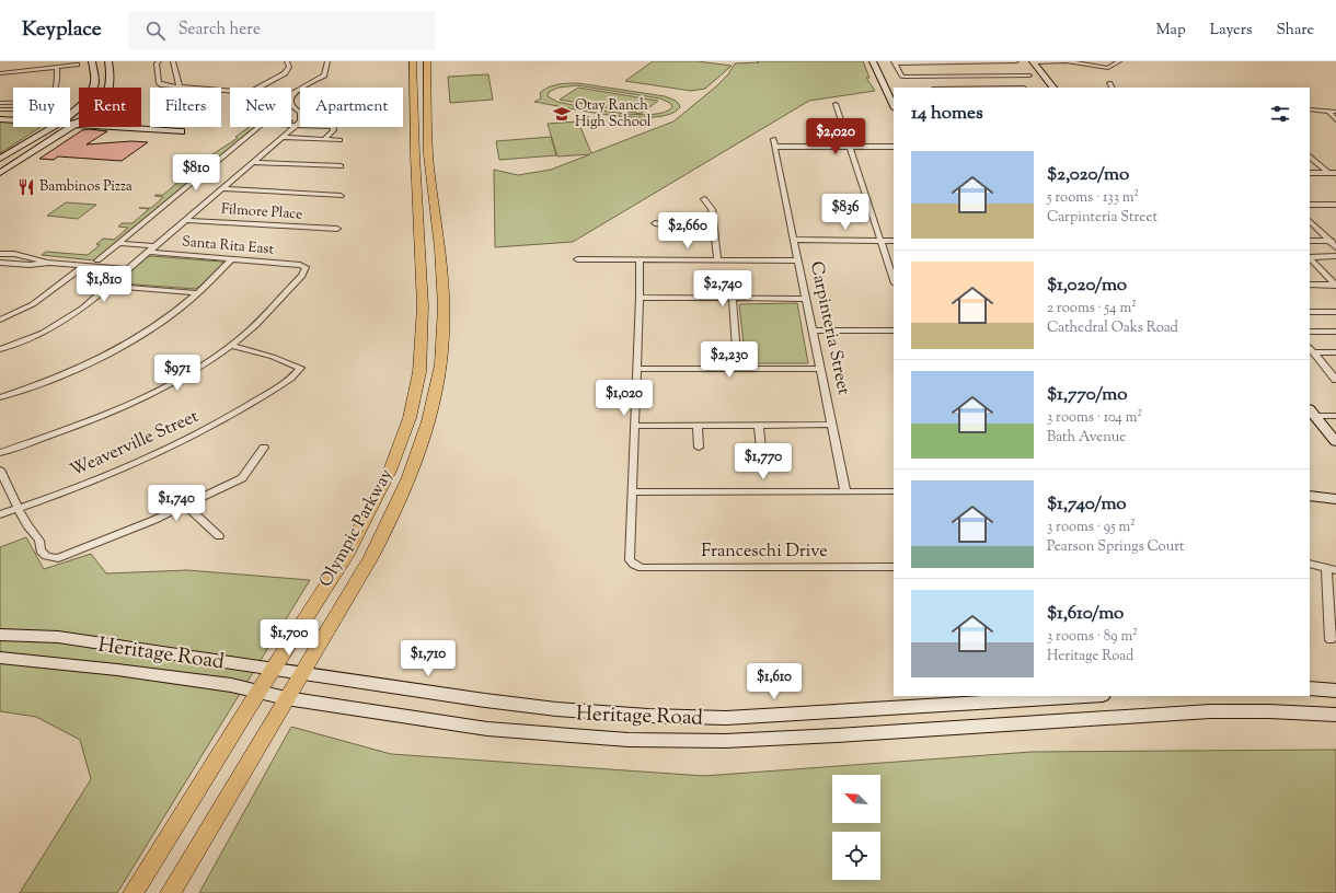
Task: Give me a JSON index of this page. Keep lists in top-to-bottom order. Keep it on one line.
{"streets":{"main road":["Olympic Parkway","Heritage Road"],"street":["Filmore Place","Santa Rita East","Carpinteria Street","Weaverville Street","Franceschi Drive"]},"crossings":[["Santa Rita East","Weaverville Street"],["Olympic Parkway","Heritage Road"]],"places":{"school or university":["Otay Ranch High School"],"restaurant":["Bambinos Pizza"]},"north":"top left","page":{"header":"Keyplace","search":"Search here","nav":["Map","Layers","Share"],"chip":["Buy","Rent","Filters","New","Apartment"],"heading":"14 homes","price":["$2,020","$810","$836","$2,660","$1,810","$2,740","$2,230","$971","$1,020","$1,770","$1,740","$1,700","$1,710","$1,610"],"list":[{"name":"$2,020/mo","note":"5 rooms · 133 m² · Carpinteria Street"},{"name":"$1,020/mo","note":"2 rooms · 54 m² · Cathedral Oaks Road"},{"name":"$1,770/mo","note":"3 rooms · 104 m² · Bath Avenue"},{"name":"$1,740/mo","note":"3 rooms · 95 m² · Pearson Springs Court"},{"name":"$1,610/mo","note":"3 rooms · 89 m² · Heritage Road"}]}}
